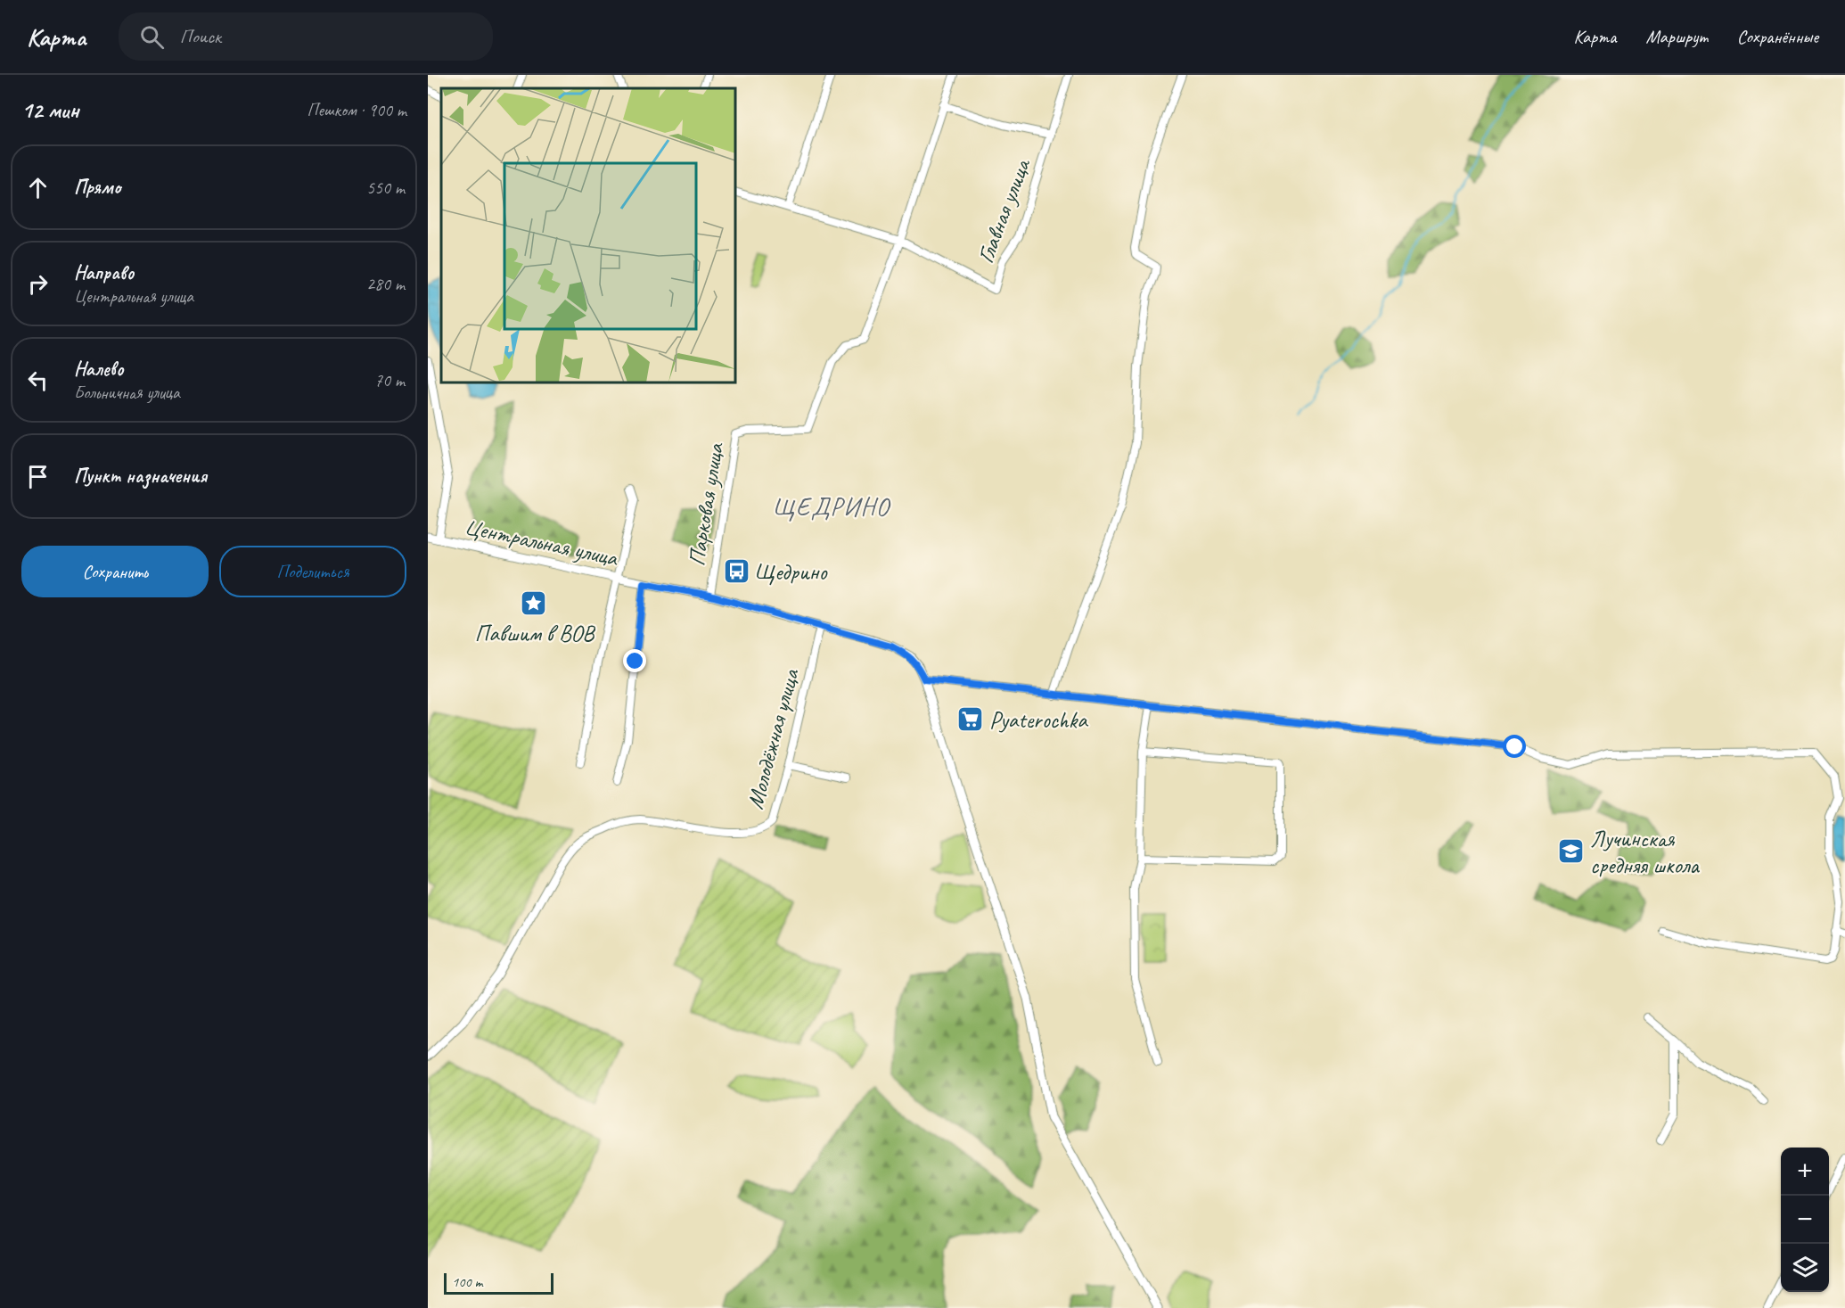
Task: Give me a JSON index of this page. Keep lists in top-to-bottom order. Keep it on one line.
{"streets":{"street":["Главная улица","Парковая улица","Центральная улица","Молодёжная улица"]},"crossings":[["Главная улица","Парковая улица"],["Парковая улица","Центральная улица"],["Центральная улица","Молодёжная улица"]],"districts":["ЩЕДРИНО"],"places":{"bus stop":["Щедрино"],"place":["Павшим в ВОВ"],"supermarket":["Pyaterochka"],"school or university":["Лучинская средняя школа"]},"scale_bar":"100 m","page":{"header":"Карта","search":"Поиск","nav":["Карта","Маршрут","Сохранённые"],"heading":["12 мин","Пешком · 900 m"],"list":[["Прямо","550 m"],["Направо","Центральная улица","280 m"],["Налево","Больничная улица","70 m"],"Пункт назначения"],"buttons":["Сохранить","Поделиться"],"map_buttons":["+","−"],"scale":"100 m"}}
